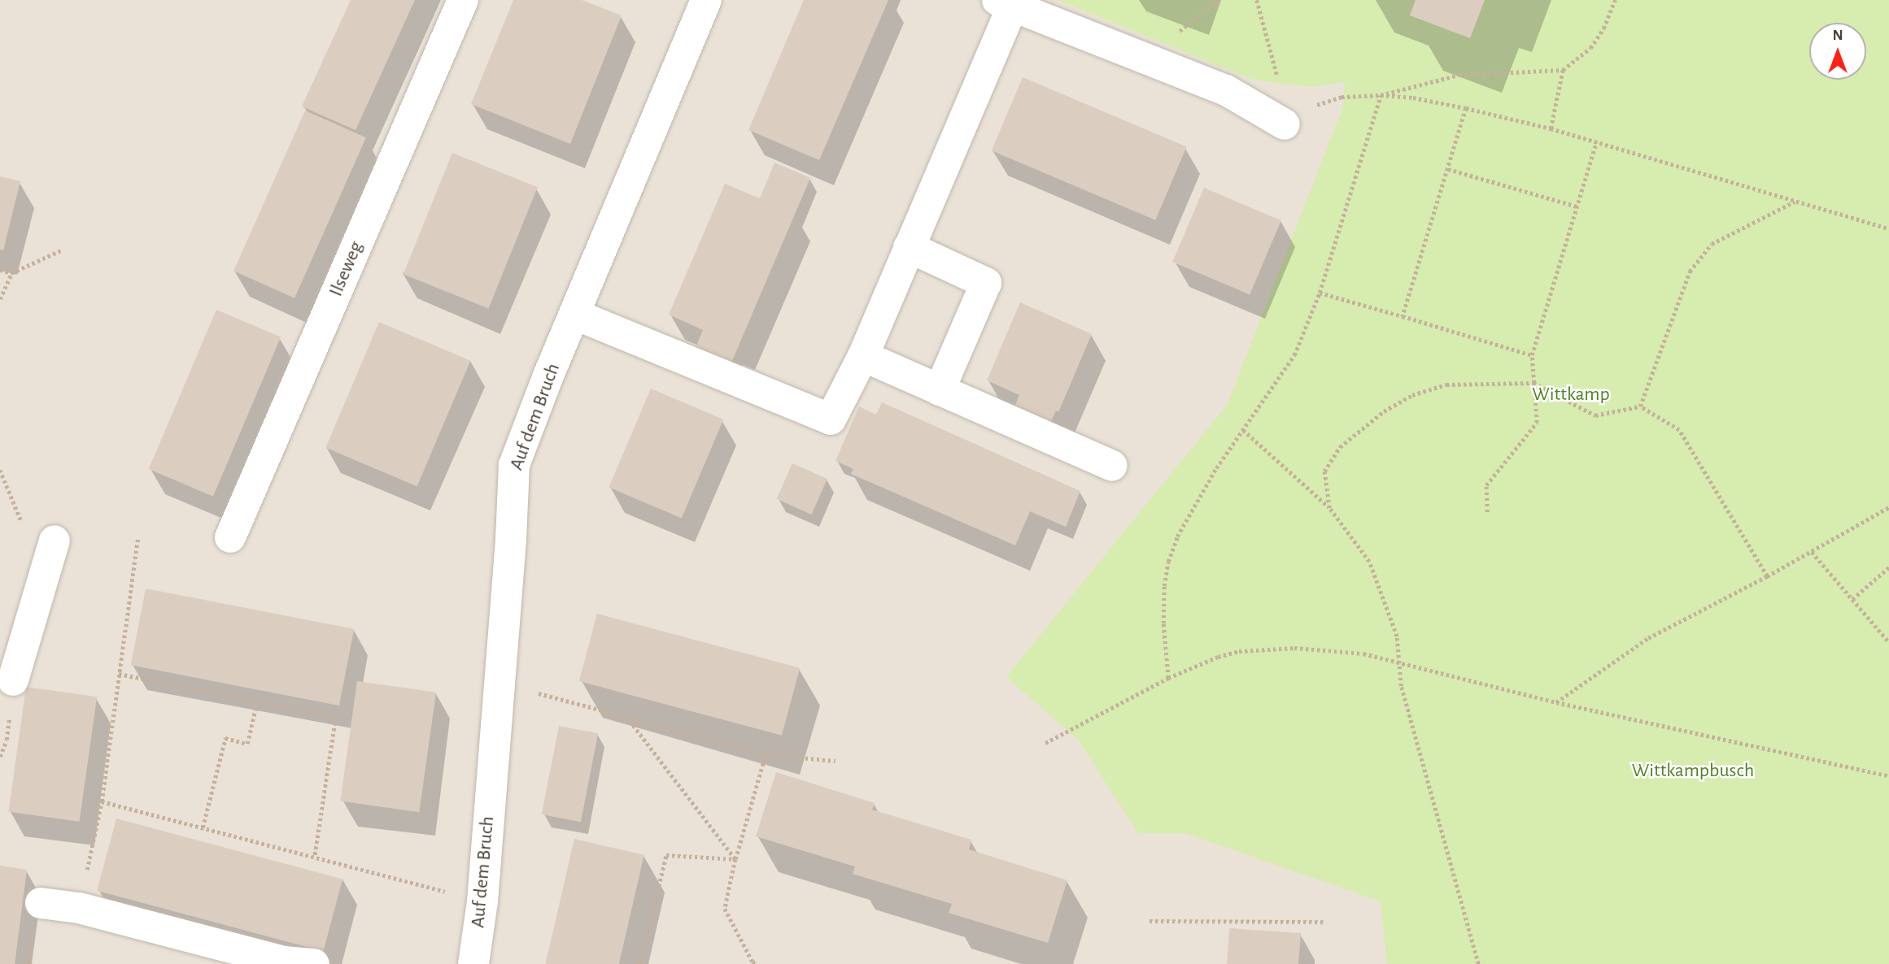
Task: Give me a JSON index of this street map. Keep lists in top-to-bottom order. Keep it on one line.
{"streets":{"street":["Ilseweg","Auf dem Bruch"]},"parks":["Wittkamp","Wittkampbusch"],"north":"top"}
